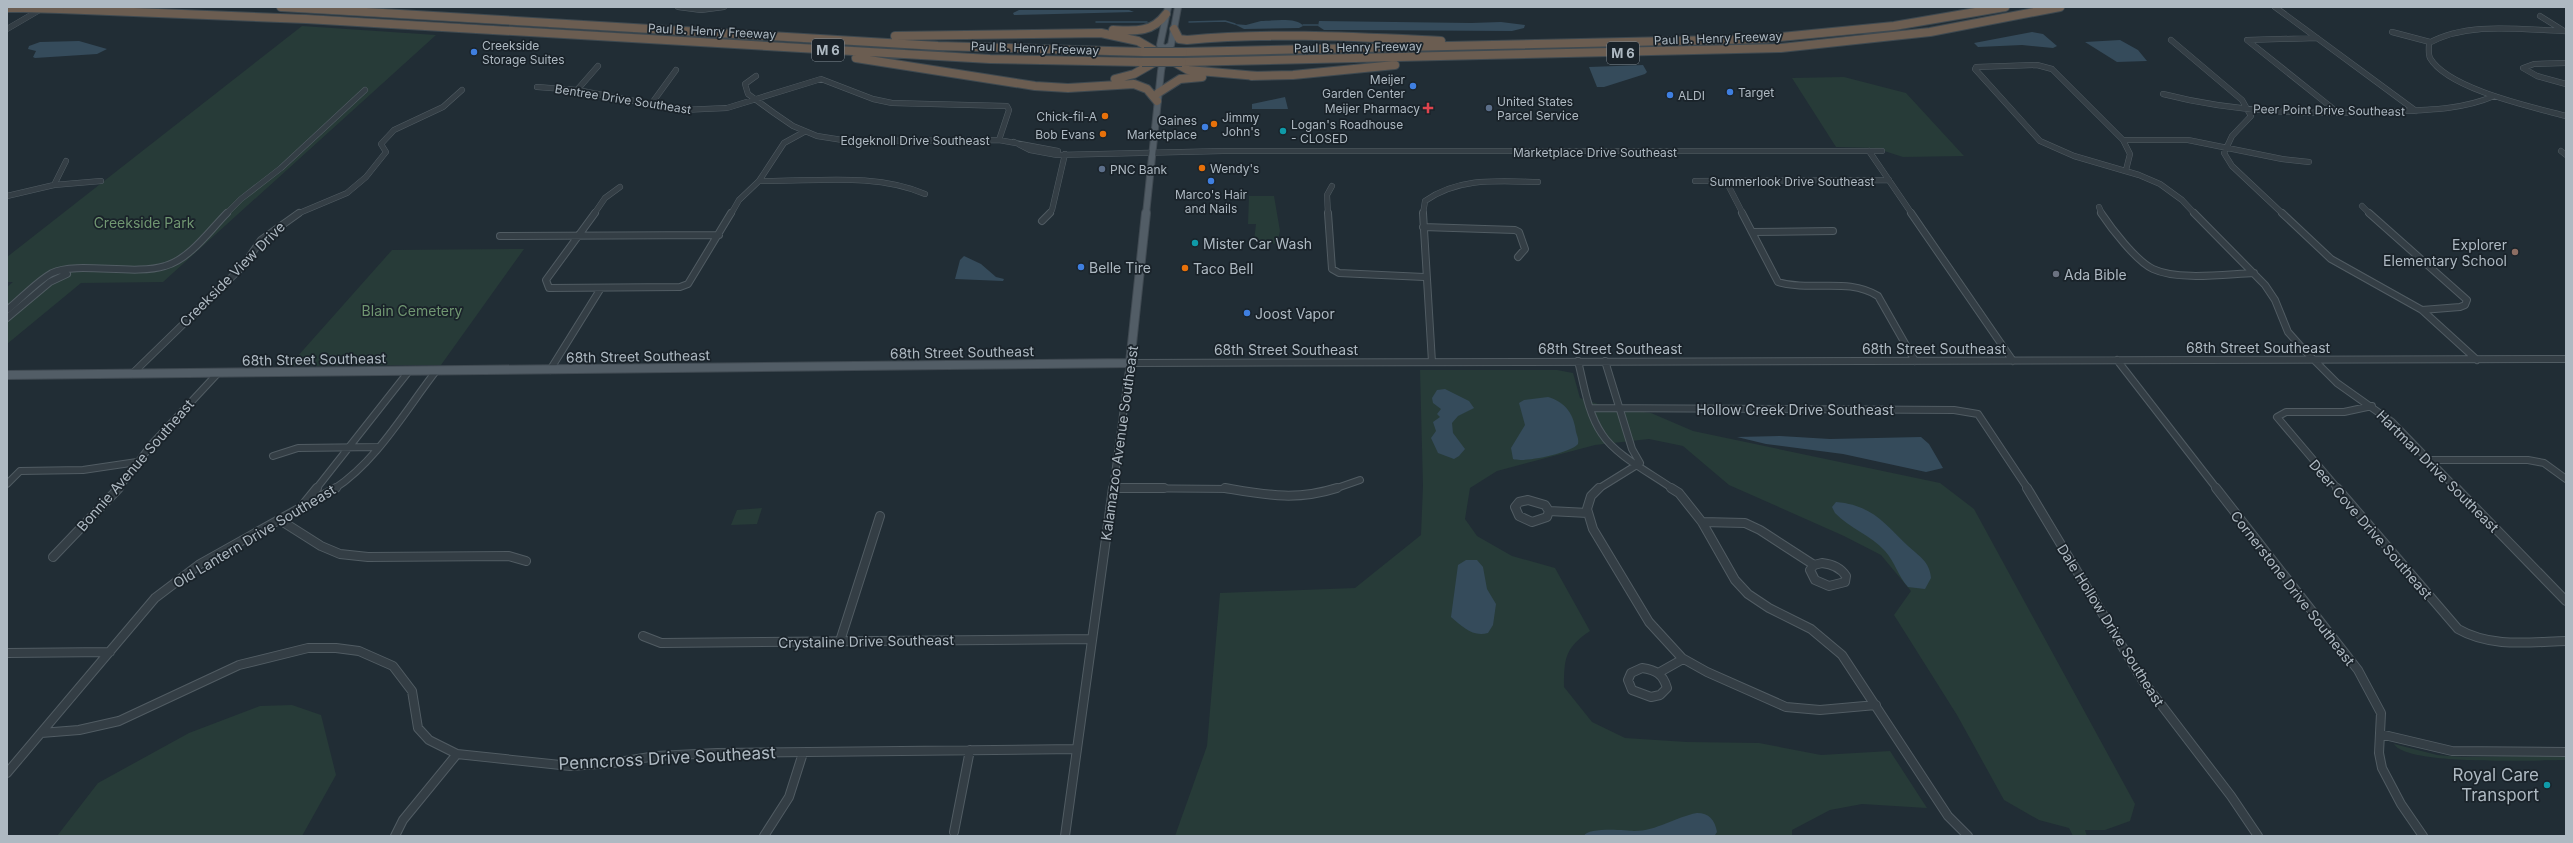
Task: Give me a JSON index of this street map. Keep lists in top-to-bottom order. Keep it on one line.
{"streets":{"highway":["Paul B. Henry Freeway","M 6"],"main road":["68th Street Southeast","Kalamazoo Avenue Southeast"],"street":["Bentree Drive Southeast","Peer Point Drive Southeast","Edgeknoll Drive Southeast","Marketplace Drive Southeast","Summerlook Drive Southeast","Creekside View Drive","Hollow Creek Drive Southeast","Bonnie Avenue Southeast","Hartman Drive Southeast","Deer Cove Drive Southeast","Old Lantern Drive Southeast","Cornerstone Drive Southeast","Dale Hollow Drive Southeast","Crystaline Drive Southeast","Penncross Drive Southeast"]},"crossings":[["Bentree Drive Southeast","Edgeknoll Drive Southeast"],["Edgeknoll Drive Southeast","Marketplace Drive Southeast"],["Edgeknoll Drive Southeast","Kalamazoo Avenue Southeast"],["Marketplace Drive Southeast","Kalamazoo Avenue Southeast"],["Creekside View Drive","68th Street Southeast"],["68th Street Southeast","Kalamazoo Avenue Southeast"],["68th Street Southeast","Bonnie Avenue Southeast"],["68th Street Southeast","Hartman Drive Southeast"],["68th Street Southeast","Old Lantern Drive Southeast"],["68th Street Southeast","Cornerstone Drive Southeast"],["Hollow Creek Drive Southeast","Dale Hollow Drive Southeast"],["Kalamazoo Avenue Southeast","Crystaline Drive Southeast"],["Kalamazoo Avenue Southeast","Penncross Drive Southeast"],["Hartman Drive Southeast","Deer Cove Drive Southeast"],["Old Lantern Drive Southeast","Penncross Drive Southeast"]],"parks":["Creekside Park","Blain Cemetery"],"places":{"other":["Creekside Storage Suites","Meijer Garden Center","Target","ALDI","United States Parcel Service","Chick-fil-A","Jimmy John's","Gaines Marketplace","Logan's Roadhouse - CLOSED","Bob Evans","Wendy's","PNC Bank","Marco's Hair and Nails","Mister Car Wash","Explorer Elementary School","Belle Tire","Taco Bell","Ada Bible","Joost Vapor","Royal Care Transport"],"health":["Meijer Pharmacy"]}}
